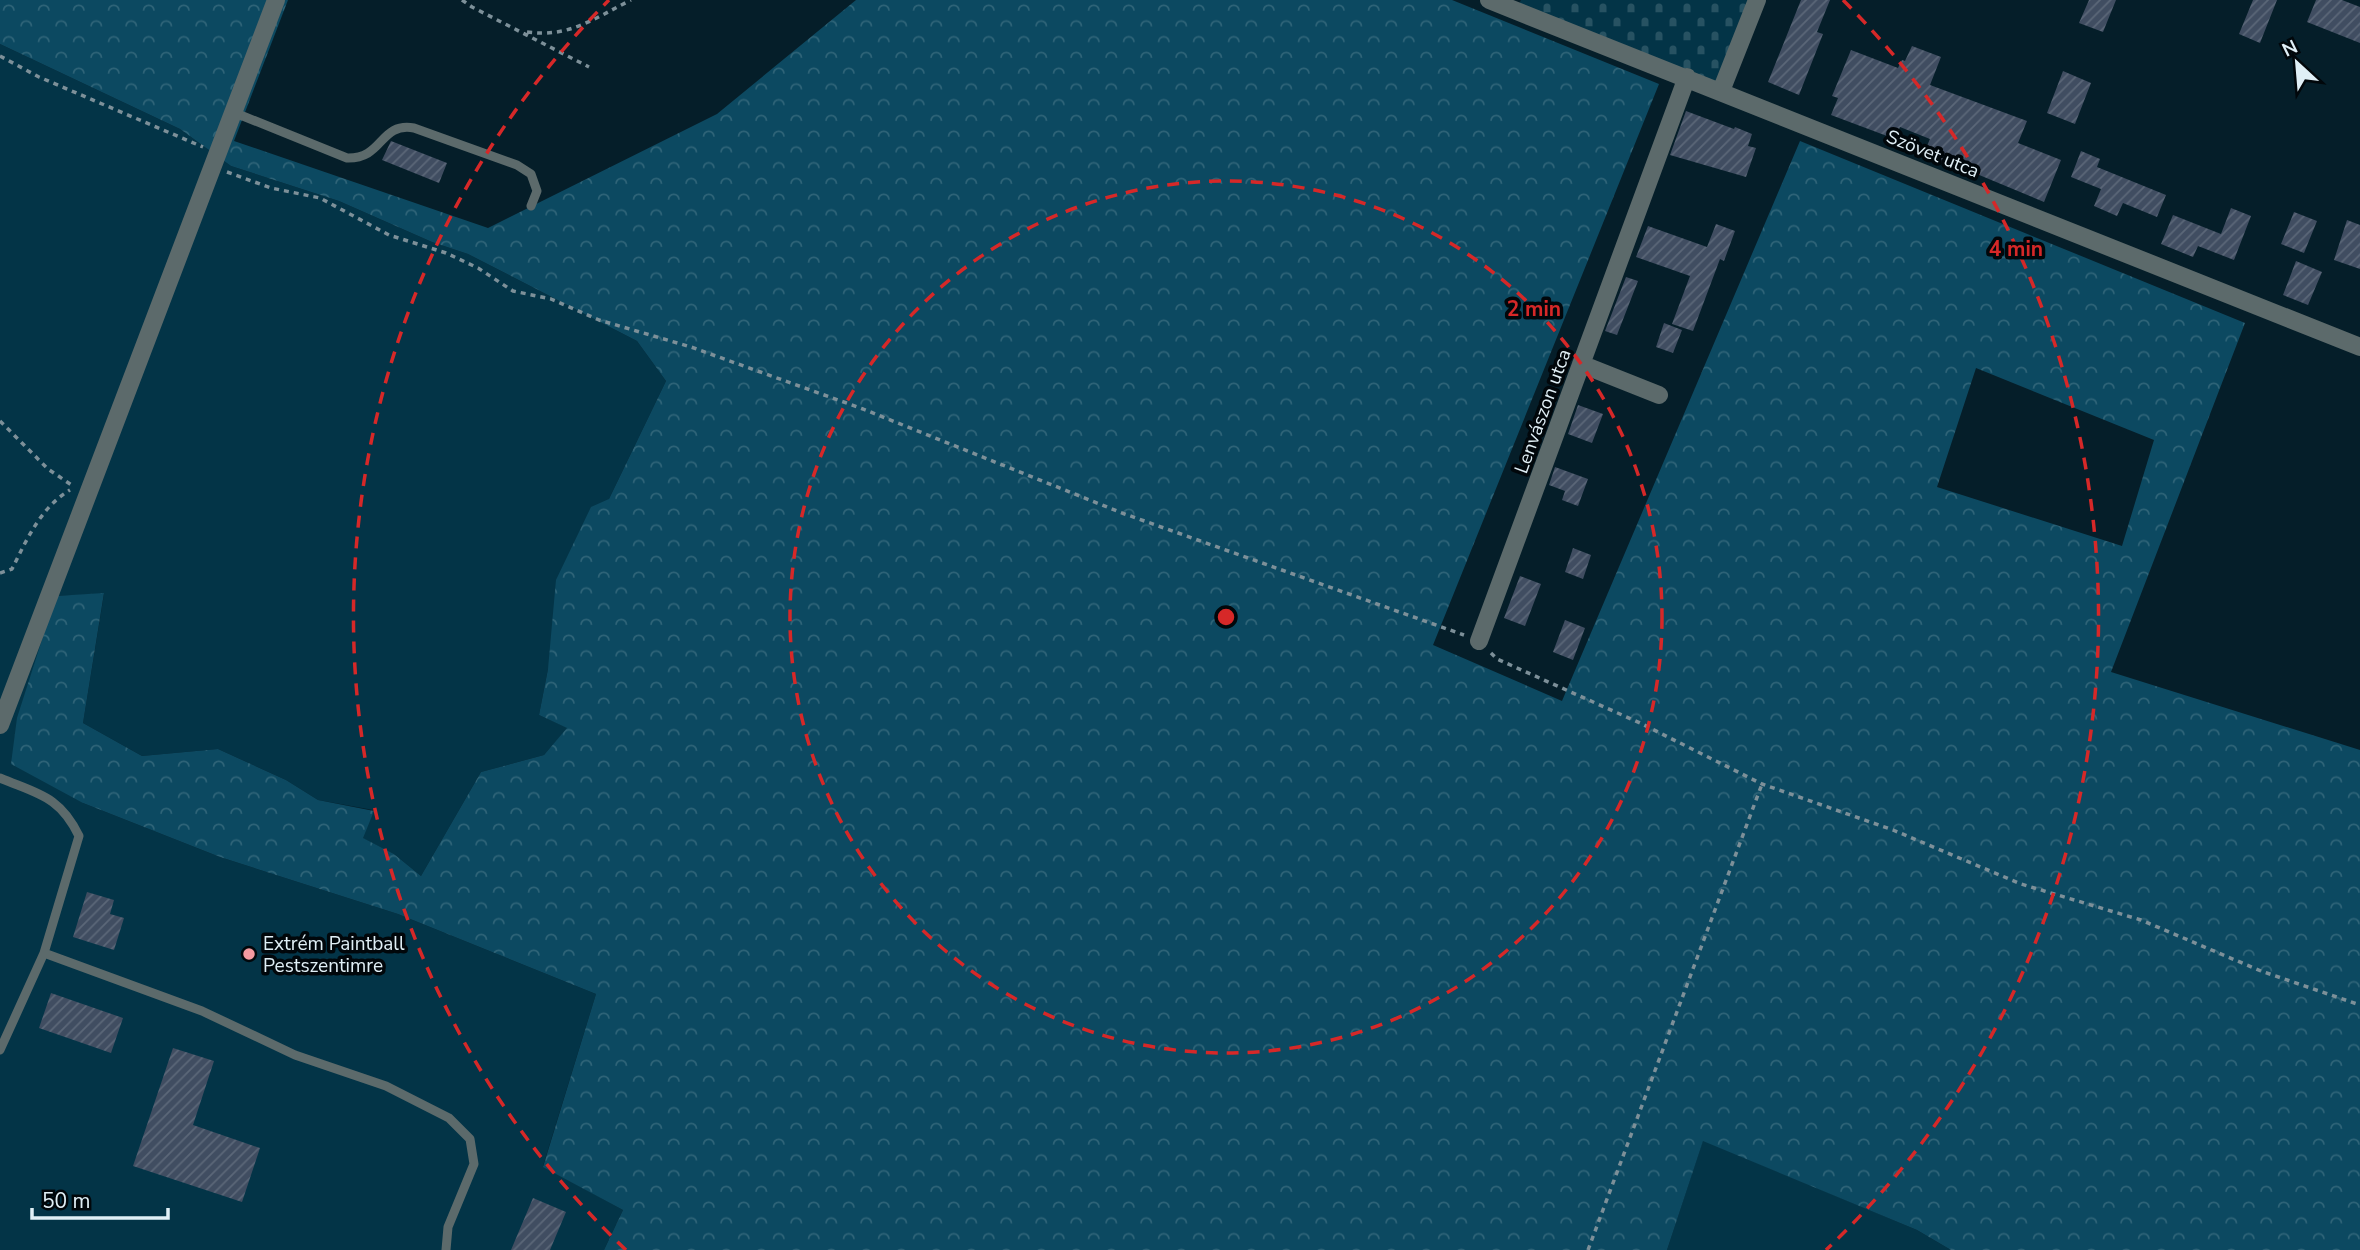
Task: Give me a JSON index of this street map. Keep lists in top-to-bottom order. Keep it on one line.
{"streets":{"street":["Szövet utca","Lenvászon utca"]},"crossings":[["Szövet utca","Lenvászon utca"]],"places":["Extrém Paintball Pestszentimre"],"scale_bar":"50 m","north":"top left","rings":["4 min","2 min"]}
